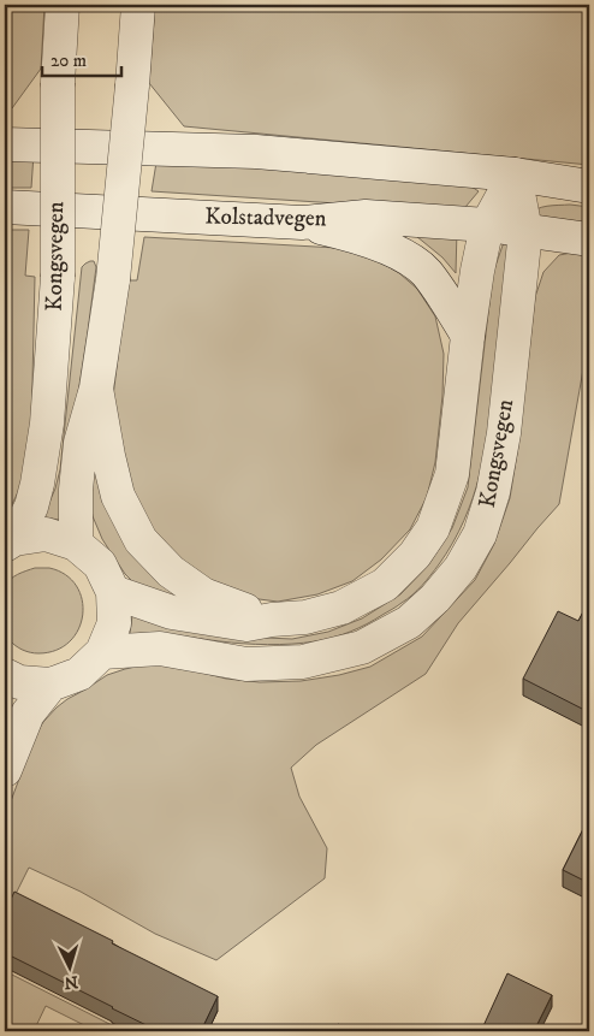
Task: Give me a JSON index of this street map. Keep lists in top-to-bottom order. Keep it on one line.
{"streets":{"street":["Kolstadvegen","Kongsvegen"]},"crossings":[["Kolstadvegen","Kongsvegen"]],"scale_bar":"20 m","north":"bottom"}
